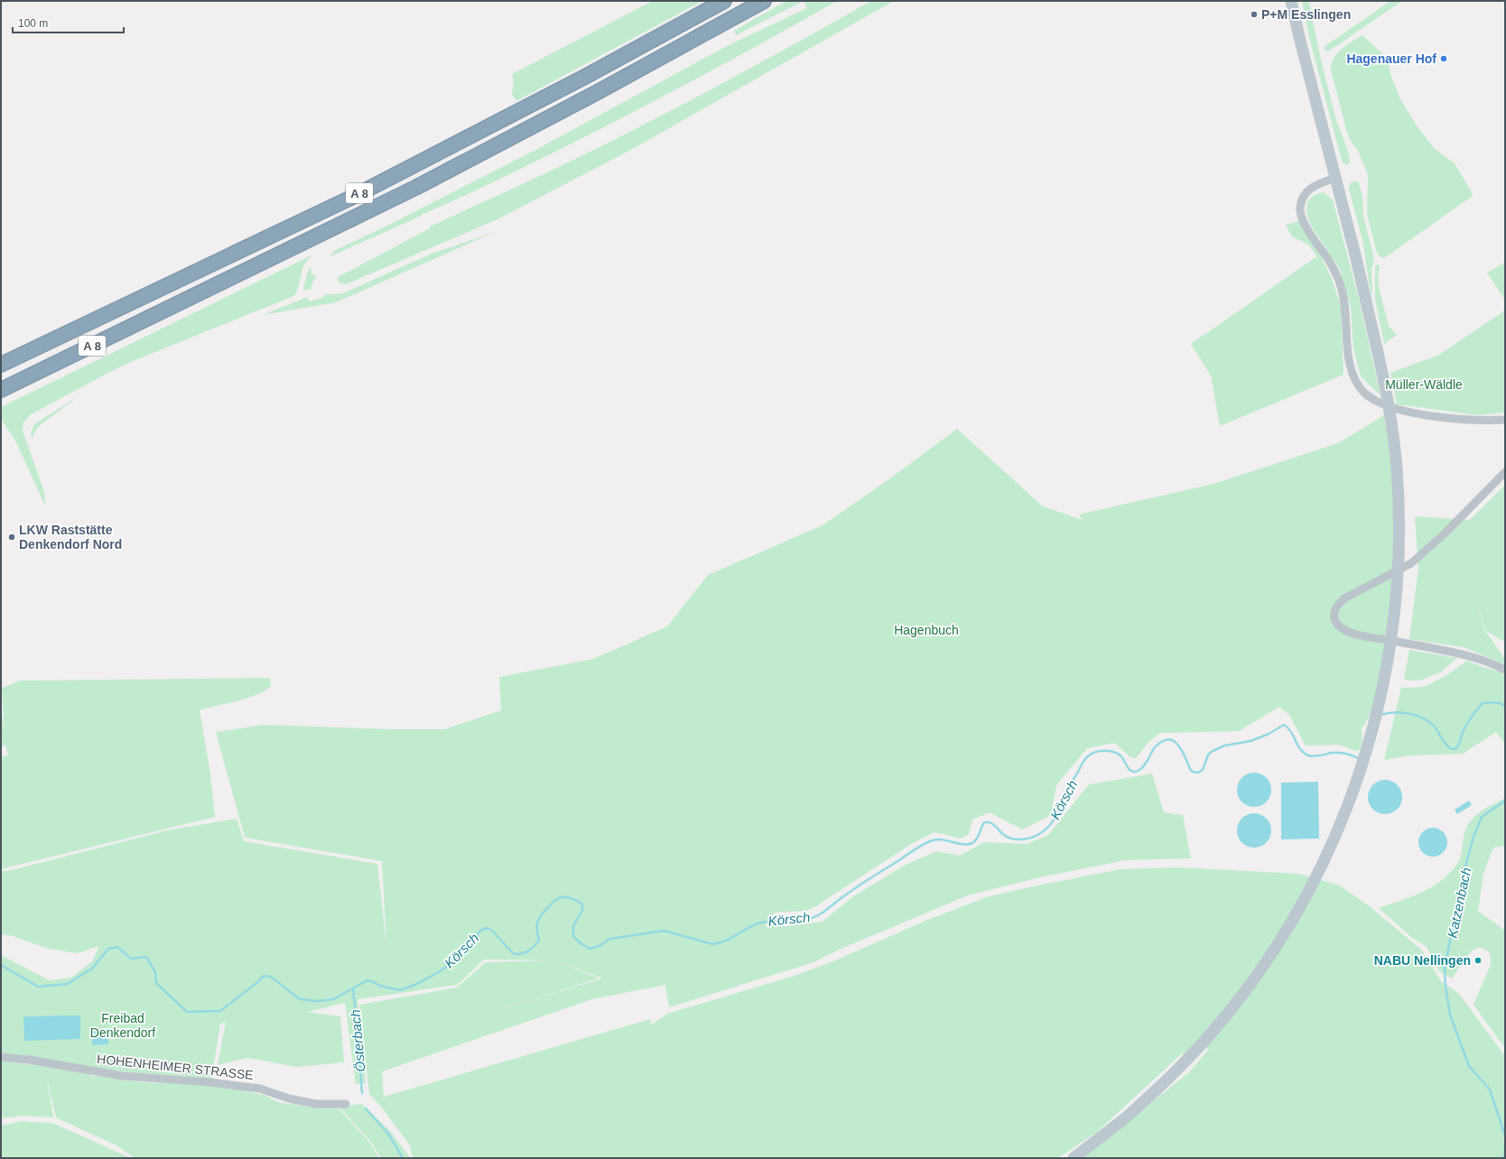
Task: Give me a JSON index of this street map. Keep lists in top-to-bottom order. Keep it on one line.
{"streets":{"highway":["A 8"],"street":["HOHENHEIMER STRASSE"]},"water":["Körsch","Katzenbach","Österbach"],"parks":["Müller-Wäldle","Hagenbuch","Freibad Denkendorf"],"places":["P+M Esslingen","Hagenauer Hof","LKW Raststätte Denkendorf Nord","NABU Nellingen"],"scale_bar":"100 m"}
